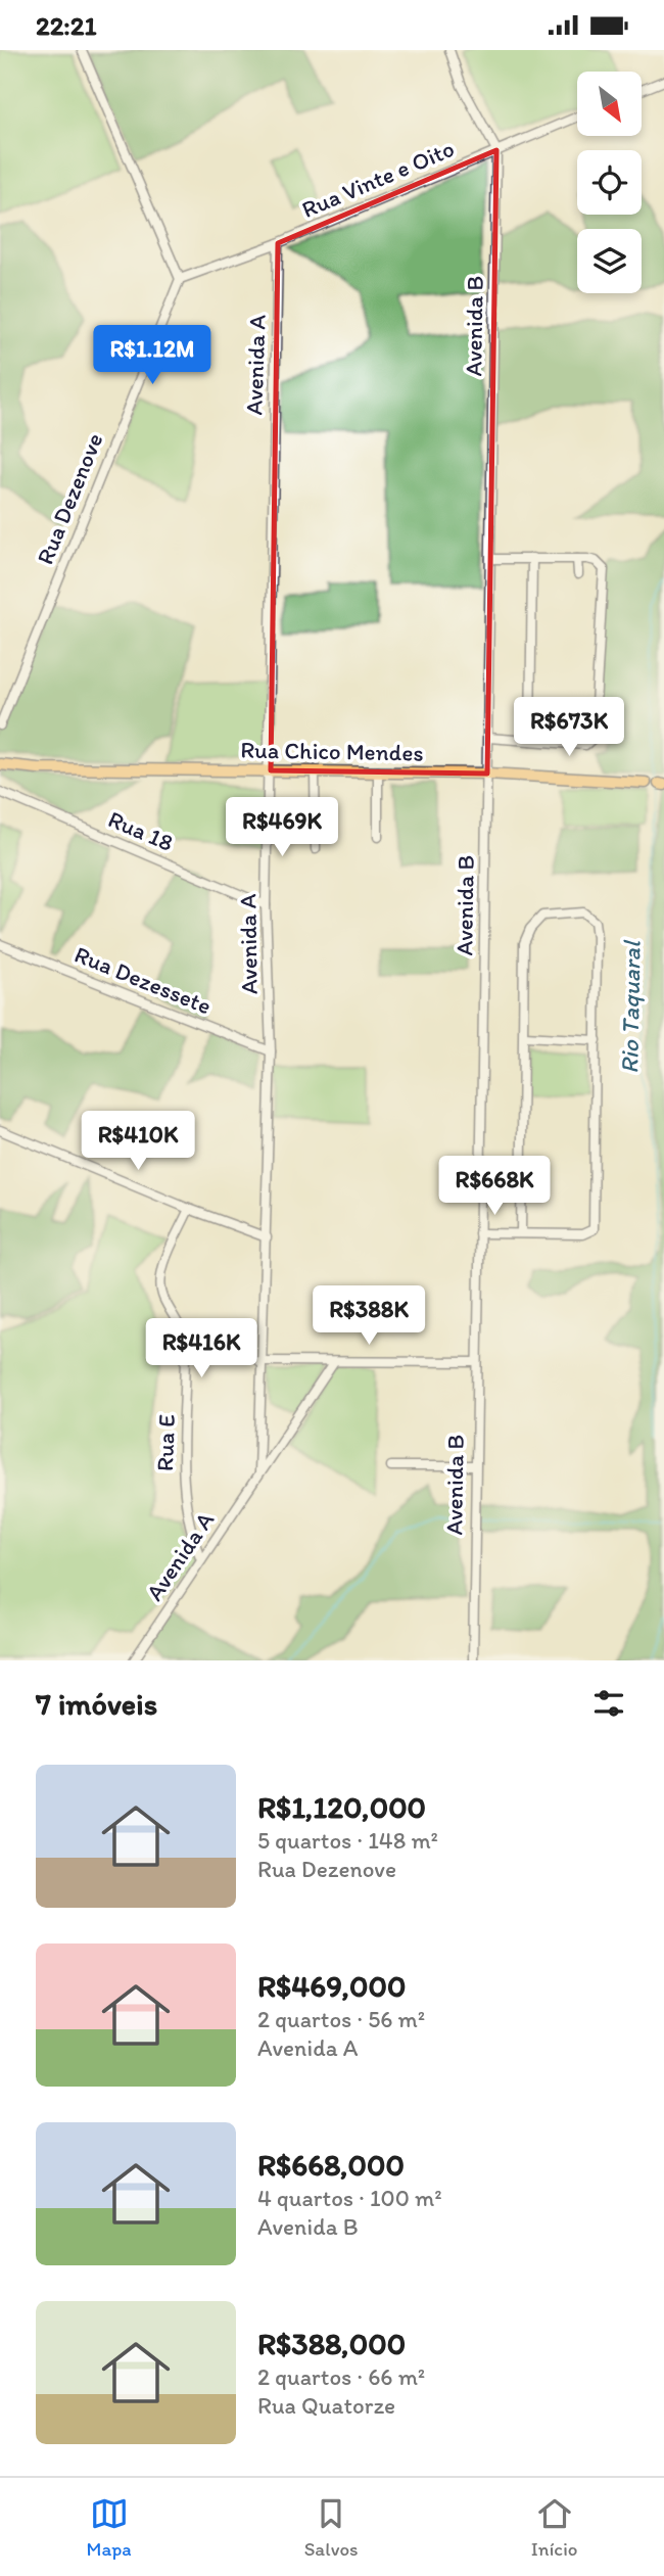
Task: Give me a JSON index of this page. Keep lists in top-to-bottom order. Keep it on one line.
{"streets":{"main road":["Rua Chico Mendes"],"street":["Rua Vinte e Oito","Avenida B","Avenida A","Rua Dezenove","Rua 18","Rua Dezessete","Rua E"]},"crossings":[["Rua Vinte e Oito","Avenida B"],["Rua Vinte e Oito","Avenida A"],["Rua Vinte e Oito","Rua Dezenove"],["Avenida B","Rua Chico Mendes"],["Avenida A","Rua Chico Mendes"],["Avenida A","Rua 18"],["Avenida A","Rua Dezessete"],["Avenida A","Rua E"]],"water":["Rio Taquaral"],"north":"bottom right","page":{"status":"22:21","price":["R$1.12M","R$673K","R$469K","R$410K","R$668K","R$388K","R$416K"],"heading":"7 imóveis","list":[{"name":"R$1,120,000","note":"5 quartos · 148 m² · Rua Dezenove"},{"name":"R$469,000","note":"2 quartos · 56 m² · Avenida A"},{"name":"R$668,000","note":"4 quartos · 100 m² · Avenida B"},{"name":"R$388,000","note":"2 quartos · 66 m² · Rua Quatorze"}],"tabs":["Mapa","Salvos","Início"]}}
